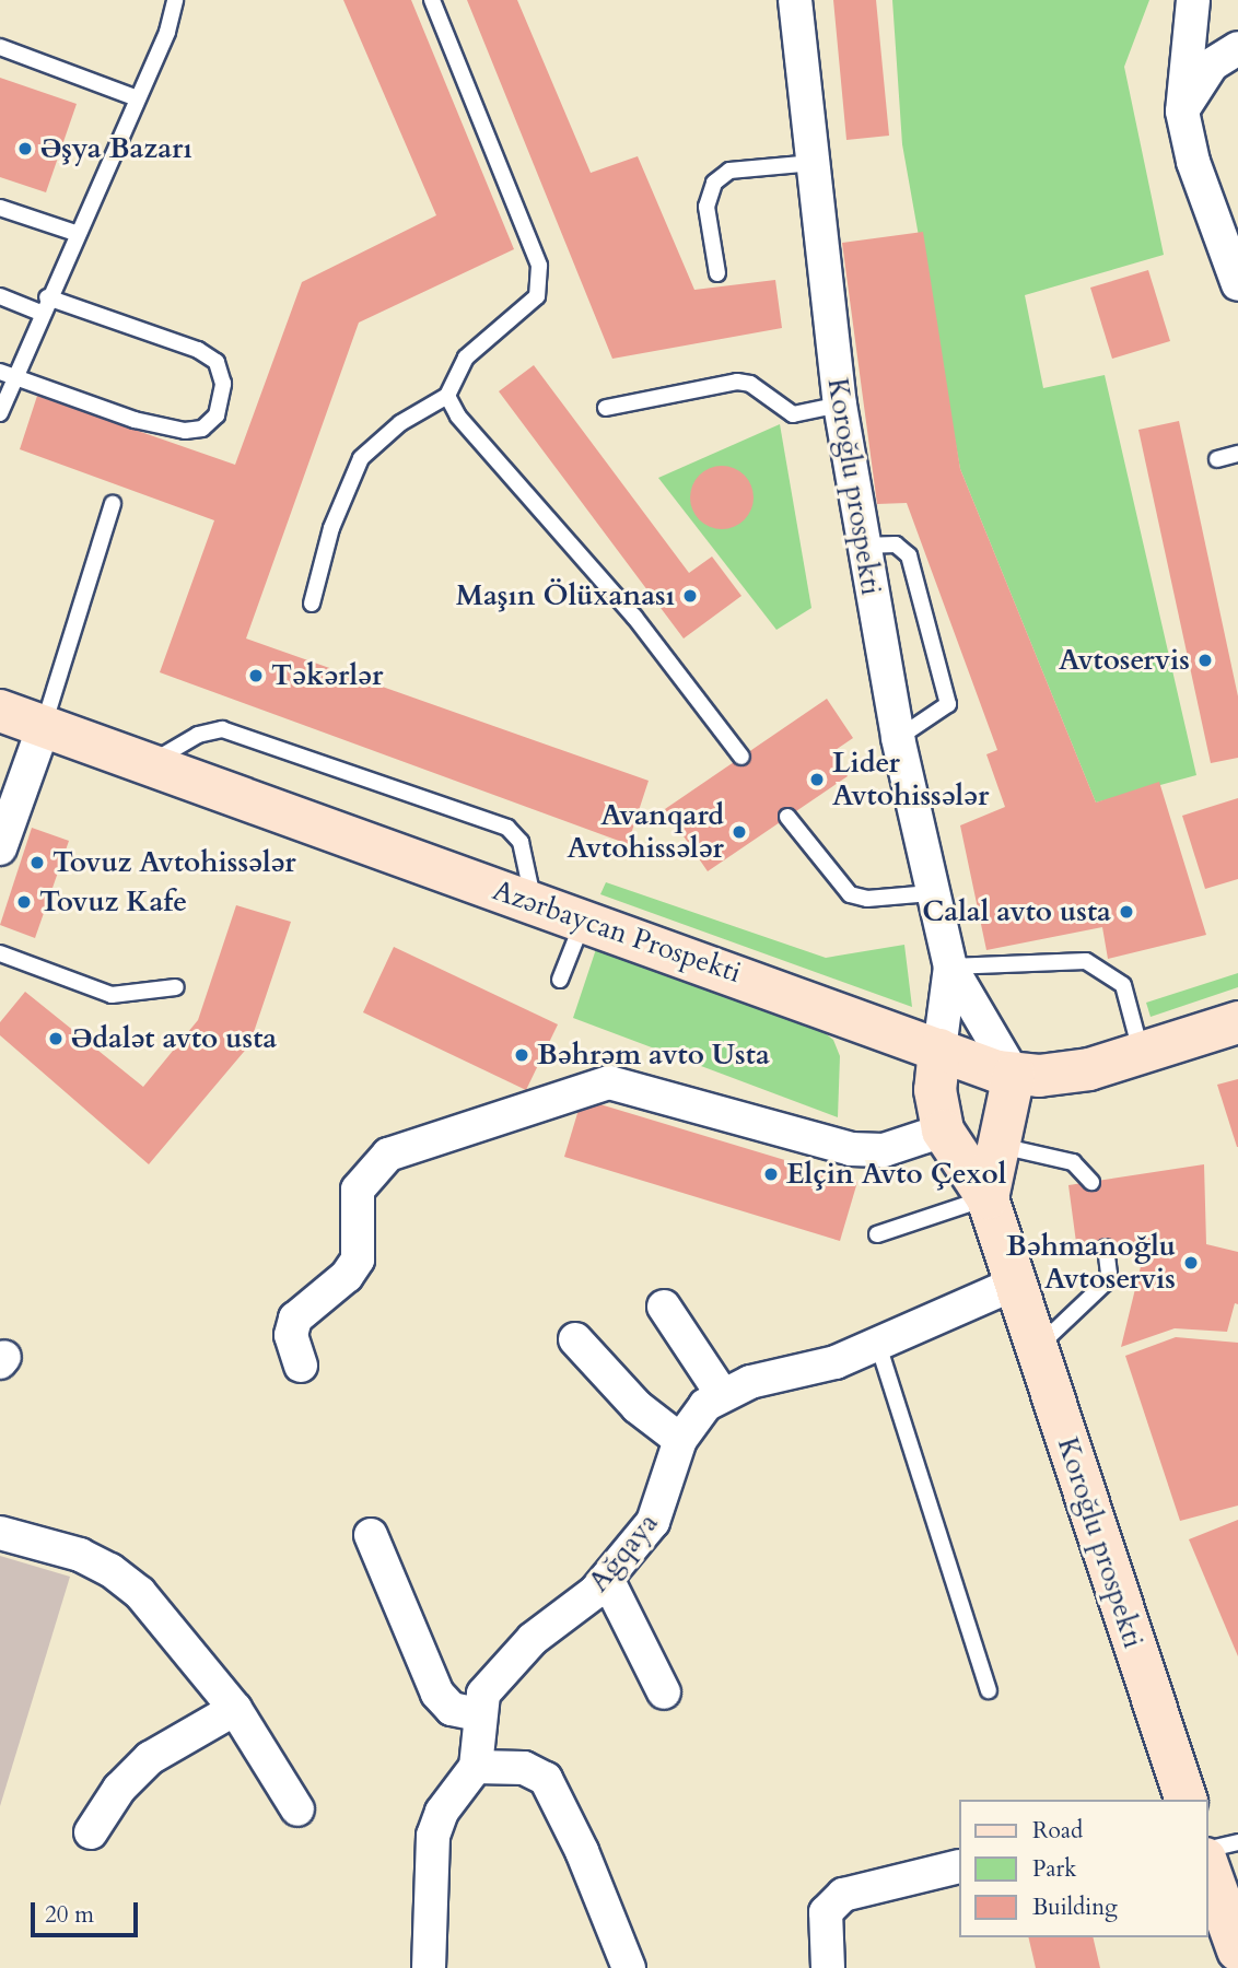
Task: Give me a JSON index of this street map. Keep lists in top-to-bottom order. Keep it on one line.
{"streets":{"street":["Koroğlu prospekti","Azərbaycan Prospekti","Ağqaya"]},"crossings":[["Koroğlu prospekti","Ağqaya"]],"places":["Əşya Bazarı","Maşın Ölüxanası","Avtoservis","Təkərlər","Lider Avtohissələr","Avanqard Avtohissələr","Tovuz Avtohissələr","Tovuz Kafe","Calal avto usta","Ədalət avto usta","Bəhrəm avto Usta","Elçin Avto Çexol","Bəhmanoğlu Avtoservis"],"legend":["Road","Park","Building"],"scale_bar":"20 m"}
